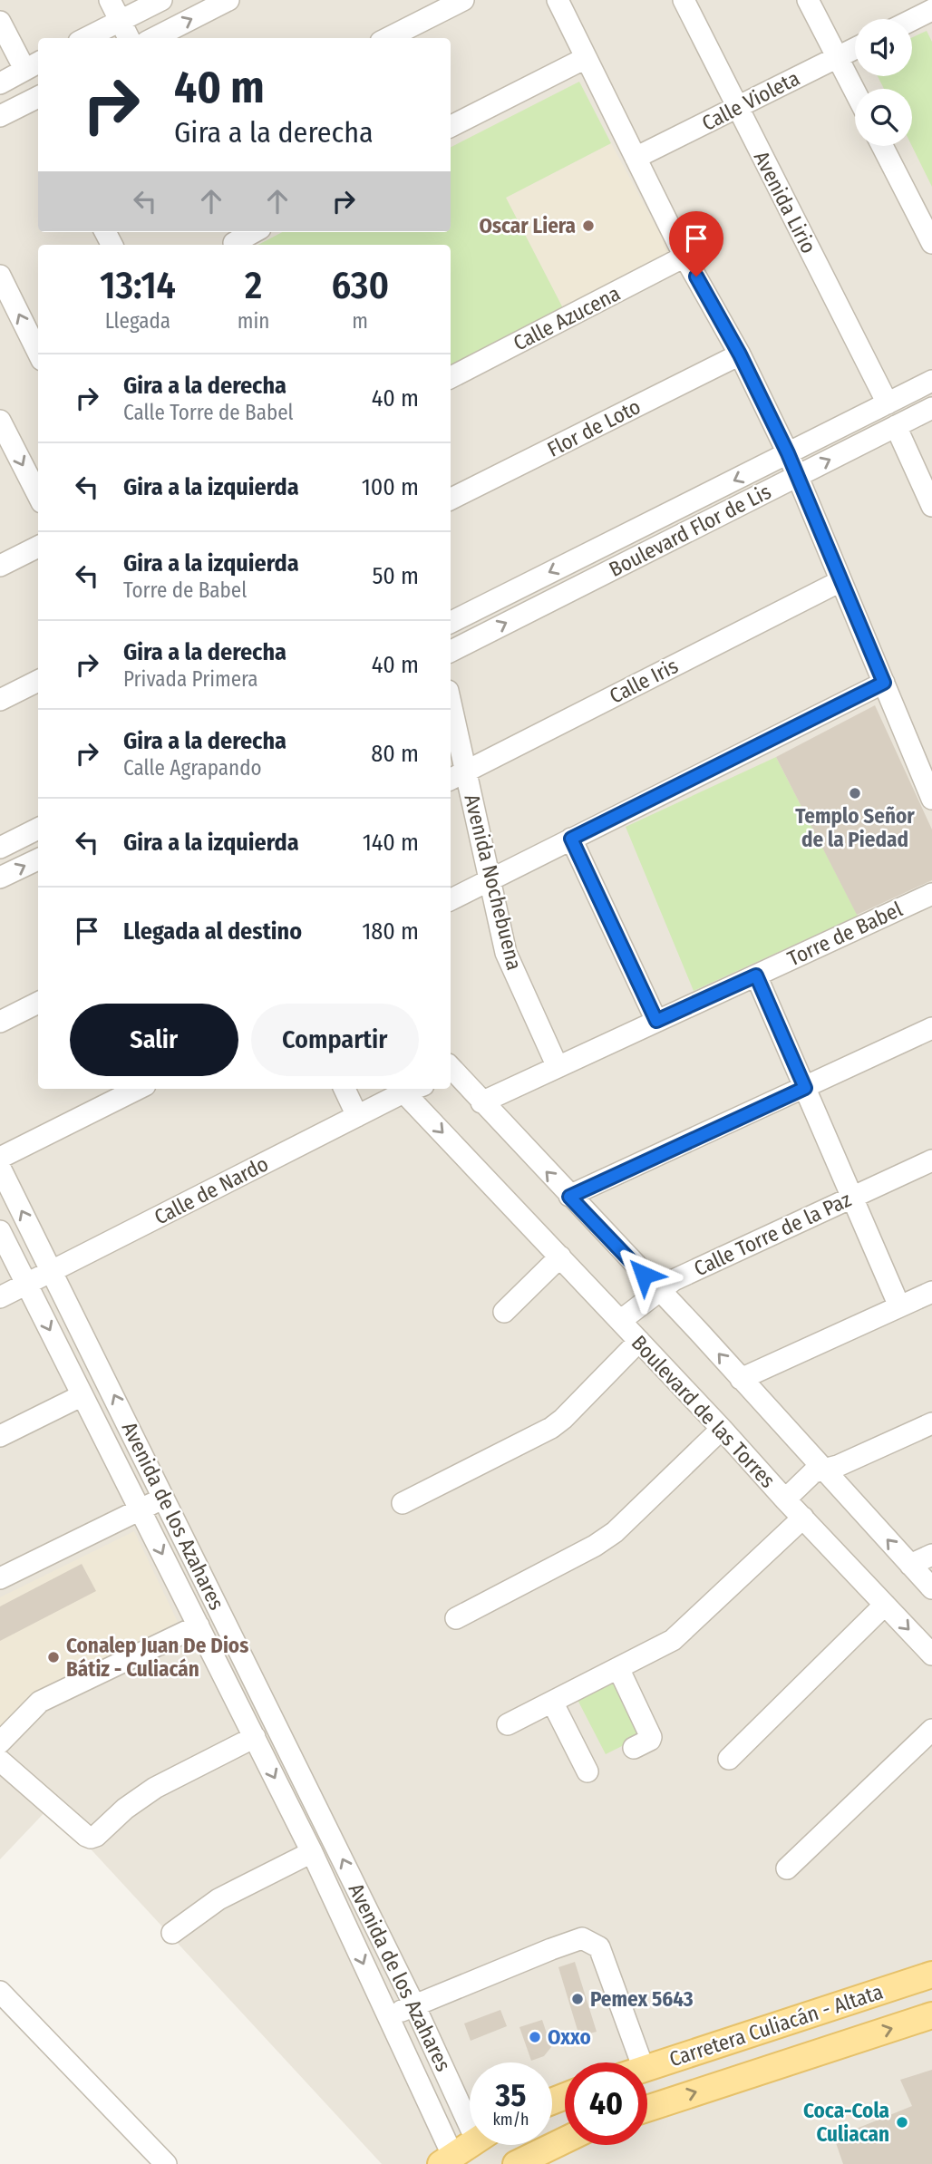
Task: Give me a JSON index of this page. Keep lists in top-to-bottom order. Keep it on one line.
{"streets":{"main road":["Carretera Culiacán - Altata"],"street":["Calle Violeta","Avenida Lirio","Calle Azucena","Flor de Loto","Boulevard Flor de Lis","Calle Iris","Avenida Nochebuena","Torre de Babel","Calle de Nardo","Calle Torre de la Paz","Boulevard de las Torres","Avenida de los Azahares"]},"crossings":[["Calle Violeta","Avenida Lirio"],["Avenida Lirio","Boulevard Flor de Lis"],["Calle Iris","Avenida Nochebuena"],["Avenida Nochebuena","Torre de Babel"],["Calle de Nardo","Avenida de los Azahares"],["Calle Torre de la Paz","Boulevard de las Torres"]],"places":["Oscar Liera","Templo Señor de la Piedad","Conalep Juan De Dios Bátiz - Culiacán","Pemex 5643","Oxxo","Coca-Cola Culiacan"],"page":{"turn":["40 m","Gira a la derecha"],"eta":["13:14","Llegada","2","min","630","m"],"list":[{"name":"Gira a la derecha","note":"Calle Torre de Babel","value":"40 m"},{"name":"Gira a la izquierda","value":"100 m"},{"name":"Gira a la izquierda","note":"Torre de Babel","value":"50 m"},{"name":"Gira a la derecha","note":"Privada Primera","value":"40 m"},{"name":"Gira a la derecha","note":"Calle Agrapando","value":"80 m"},{"name":"Gira a la izquierda","value":"140 m"},{"name":"Llegada al destino","value":"180 m"}],"buttons":["Salir","Compartir"],"speed":"35 km/h","limit":"40"}}
